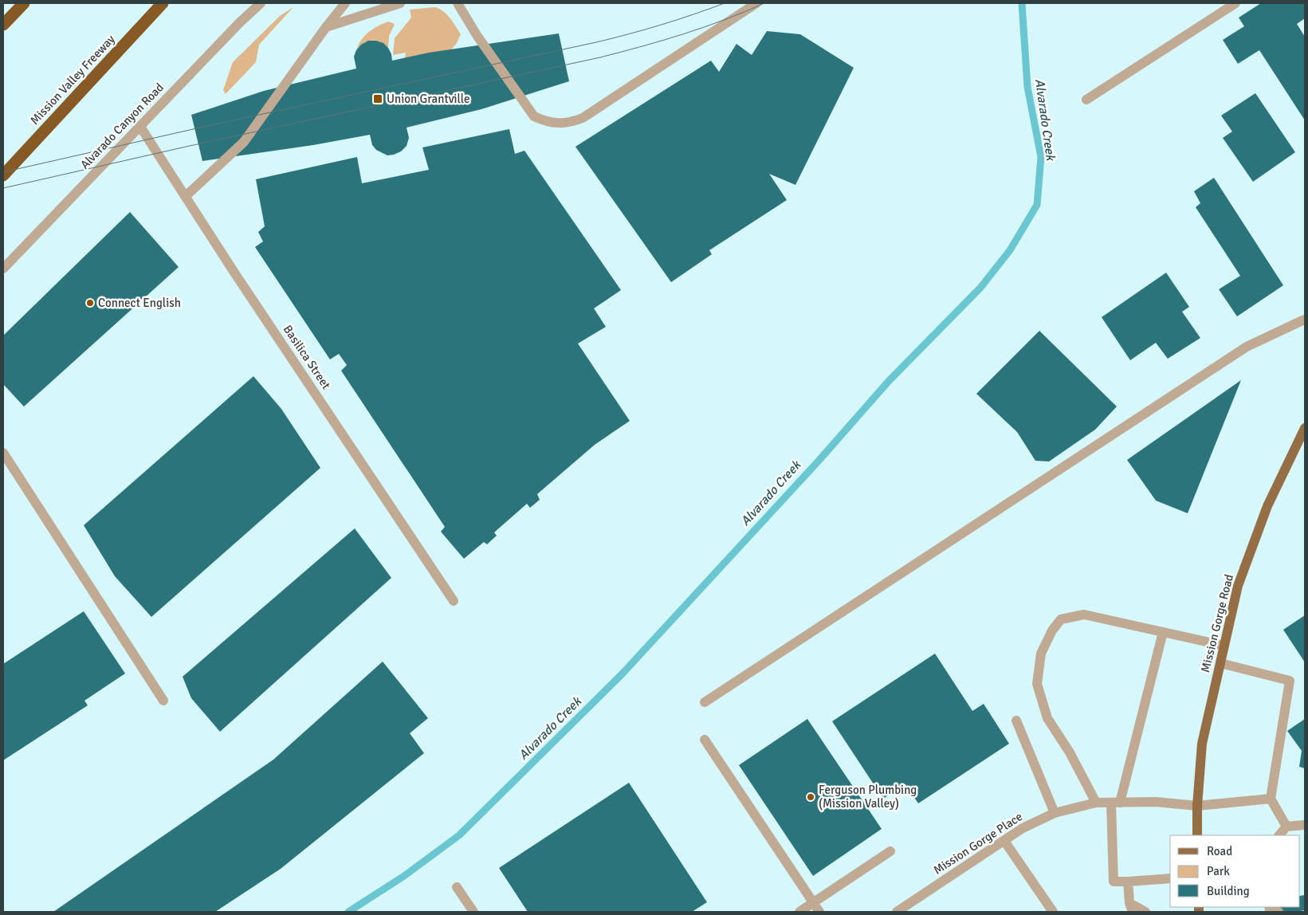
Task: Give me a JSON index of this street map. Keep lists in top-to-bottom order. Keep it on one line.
{"streets":{"highway":["Mission Valley Freeway"],"main road":["Mission Gorge Road"],"street":["Alvarado Canyon Road","Basilica Street","Mission Gorge Place"]},"crossings":[["Alvarado Canyon Road","Basilica Street"],["Mission Gorge Road","Mission Gorge Place"]],"water":["Alvarado Creek"],"places":{"transit":["Union Grantville"],"other":["Connect English","Ferguson Plumbing (Mission Valley)"]},"legend":["Road","Park","Building"]}
